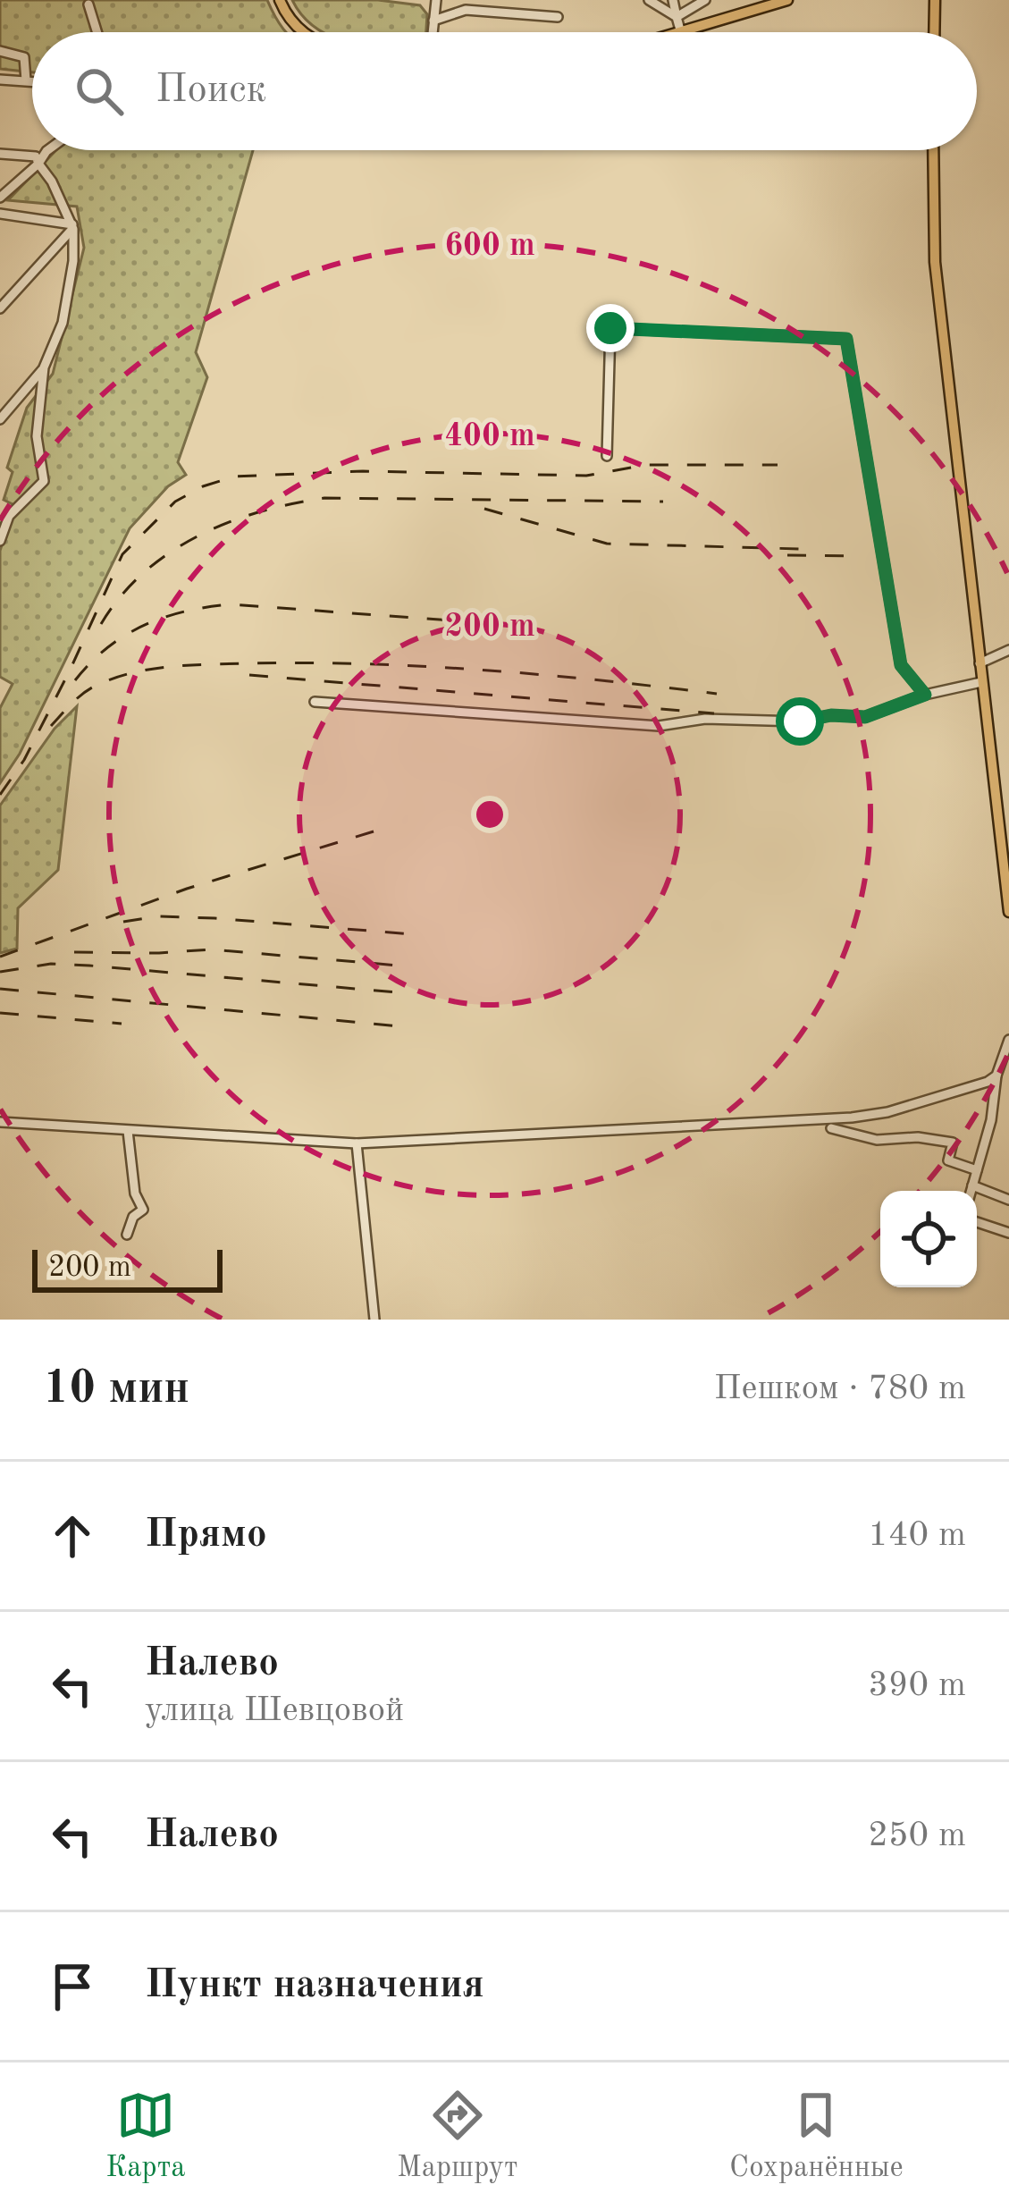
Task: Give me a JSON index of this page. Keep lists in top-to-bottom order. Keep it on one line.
{"scale_bar":"200 m","page":{"search":"Поиск","scale":"200 m","heading":["10 мин","Пешком · 780 m"],"list":[["Прямо","140 m"],["Налево","улица Шевцовой","390 m"],["Налево","250 m"],"Пункт назначения"],"nav":["Карта","Маршрут","Сохранённые"]},"rings":["600 m","400 m","200 m"]}
